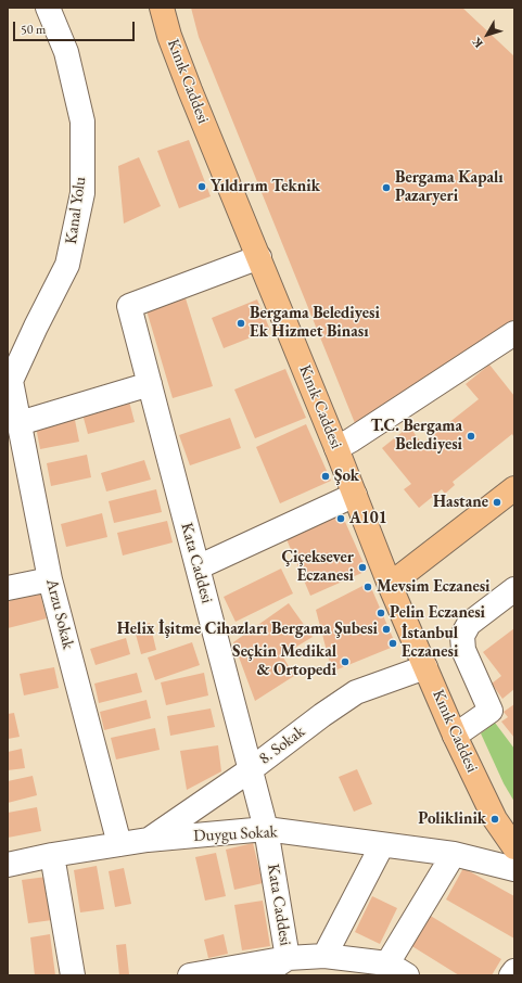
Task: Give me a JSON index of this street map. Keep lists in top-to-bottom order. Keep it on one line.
{"streets":{"main road":["Kınık Caddesi"],"street":["Kanal Yolu","Kata Caddesi","Arzu Sokak","8. Sokak","Duygu Sokak"]},"crossings":[["Kınık Caddesi","Kata Caddesi"],["Kınık Caddesi","8. Sokak"],["Kanal Yolu","Arzu Sokak"],["Kata Caddesi","8. Sokak"],["Kata Caddesi","Duygu Sokak"],["Arzu Sokak","Duygu Sokak"],["8. Sokak","Duygu Sokak"]],"places":["Yıldırım Teknik","Bergama Kapalı Pazaryeri","Bergama Belediyesi Ek Hizmet Binası","T.C. Bergama Belediyesi","Şok","Hastane","A101","Çiçeksever Eczanesi","Mevsim Eczanesi","Pelin Eczanesi","Helix İşitme Cihazları Bergama Şubesi","İstanbul Eczanesi","Seçkin Medikal & Ortopedi","Poliklinik"],"scale_bar":"50 m","north":"bottom left"}
